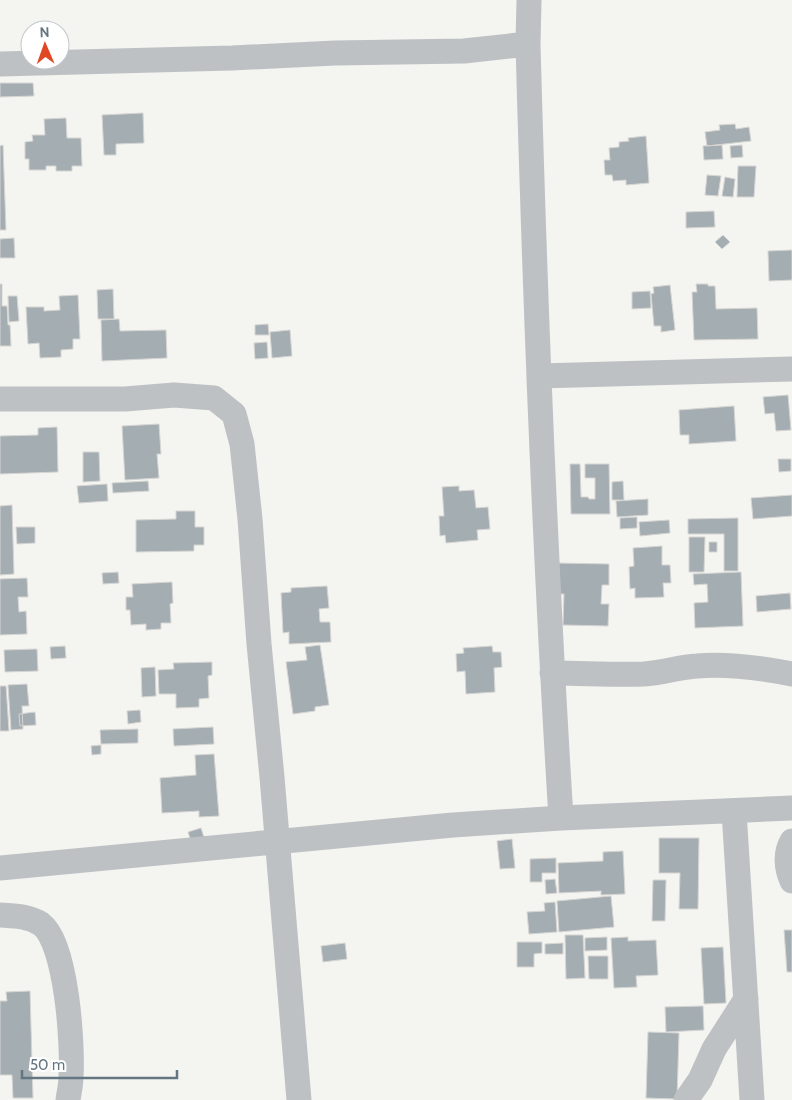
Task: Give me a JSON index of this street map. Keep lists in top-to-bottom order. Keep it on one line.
{"scale_bar":"50 m","north":"top"}
